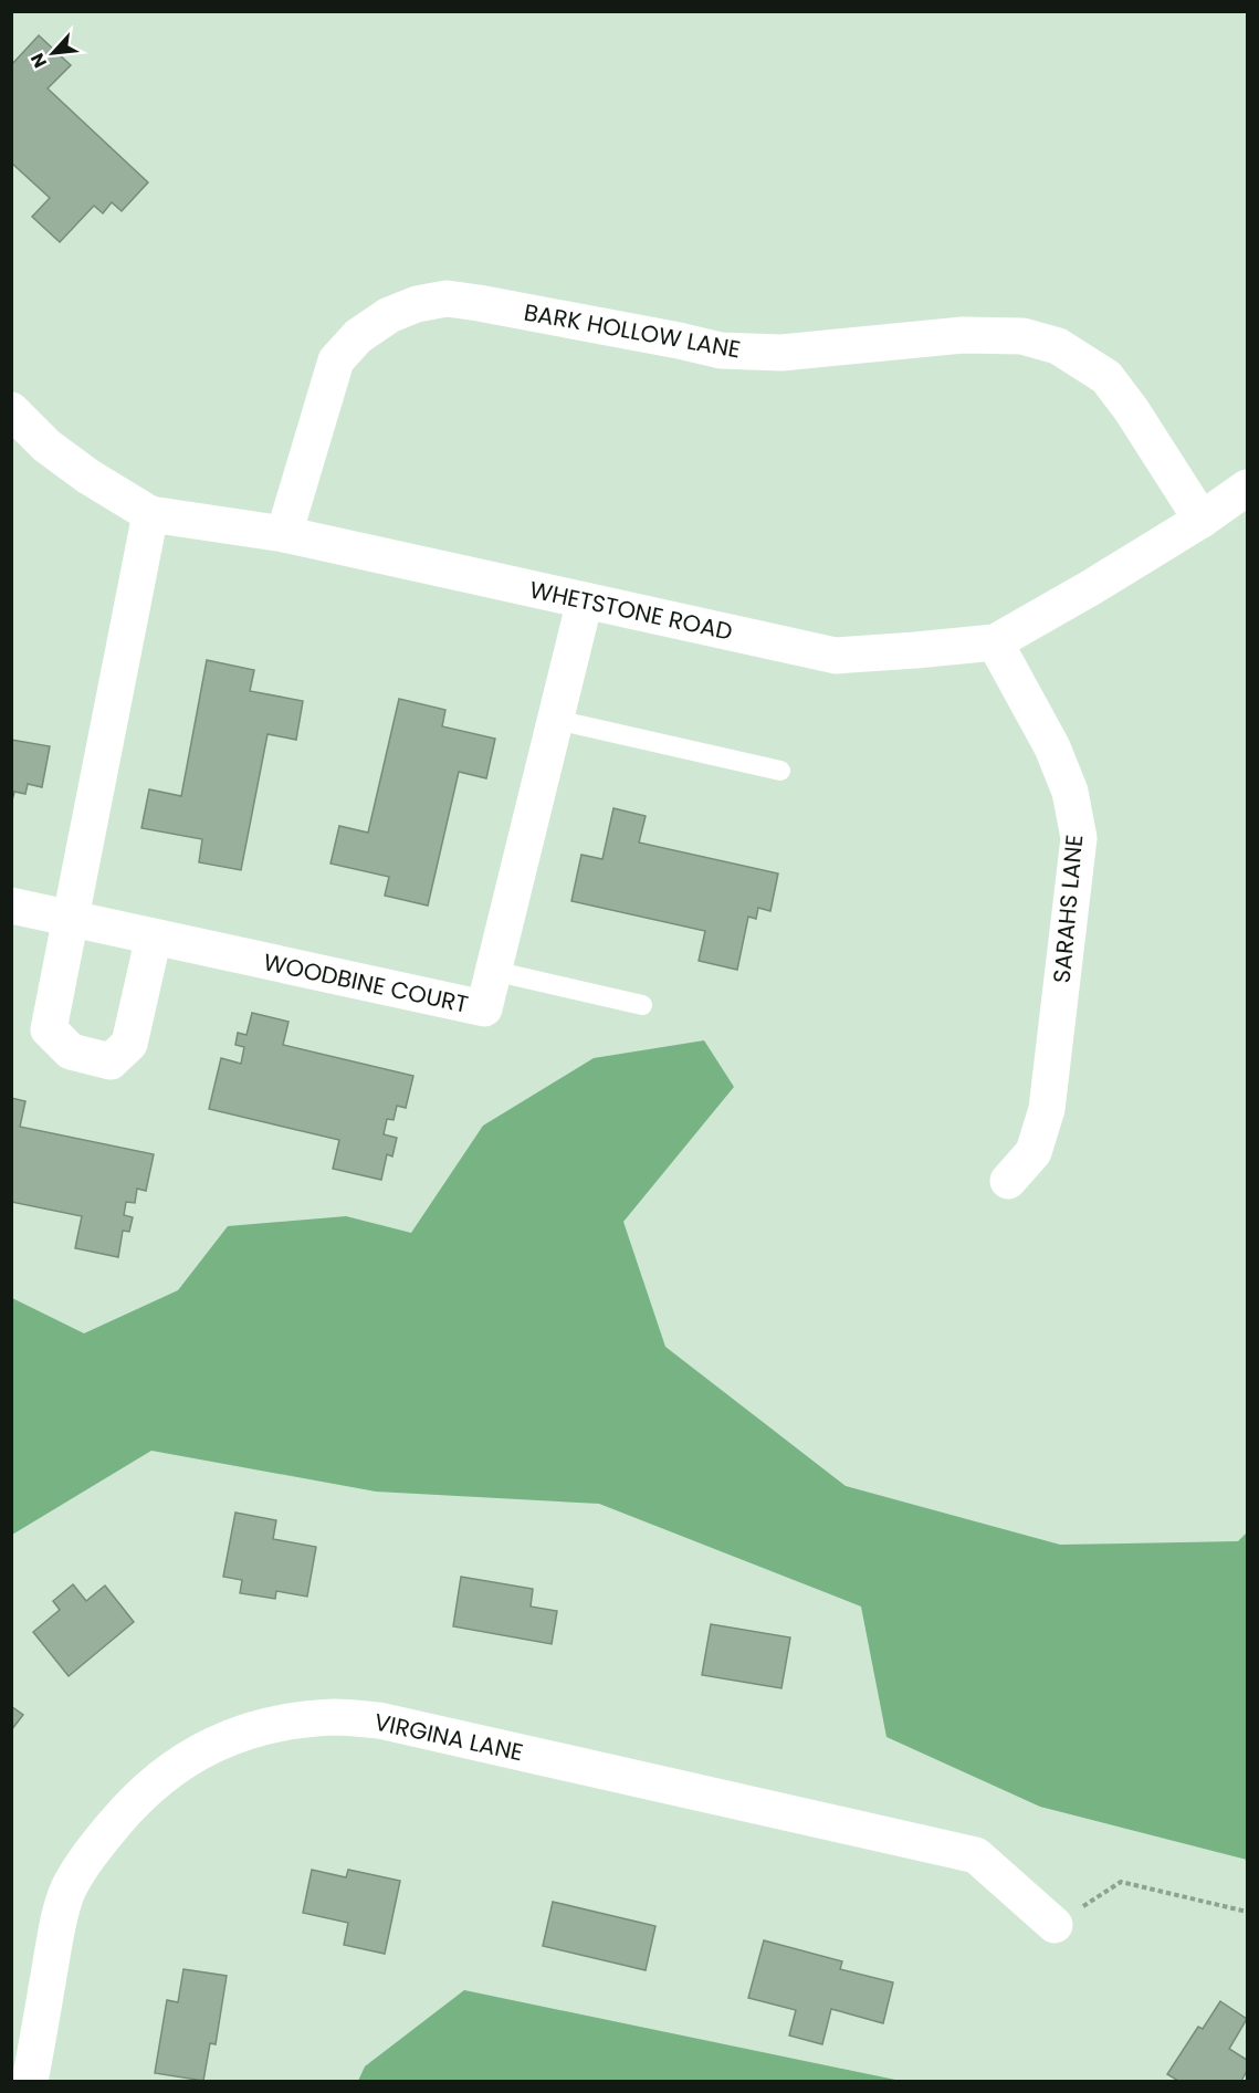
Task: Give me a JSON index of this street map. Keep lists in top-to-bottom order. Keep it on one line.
{"streets":{"street":["BARK HOLLOW LANE","WHETSTONE ROAD","SARAHS LANE","WOODBINE COURT","VIRGINA LANE"]},"crossings":[["BARK HOLLOW LANE","WHETSTONE ROAD"],["WHETSTONE ROAD","SARAHS LANE"],["WHETSTONE ROAD","WOODBINE COURT"]],"north":"bottom left"}
